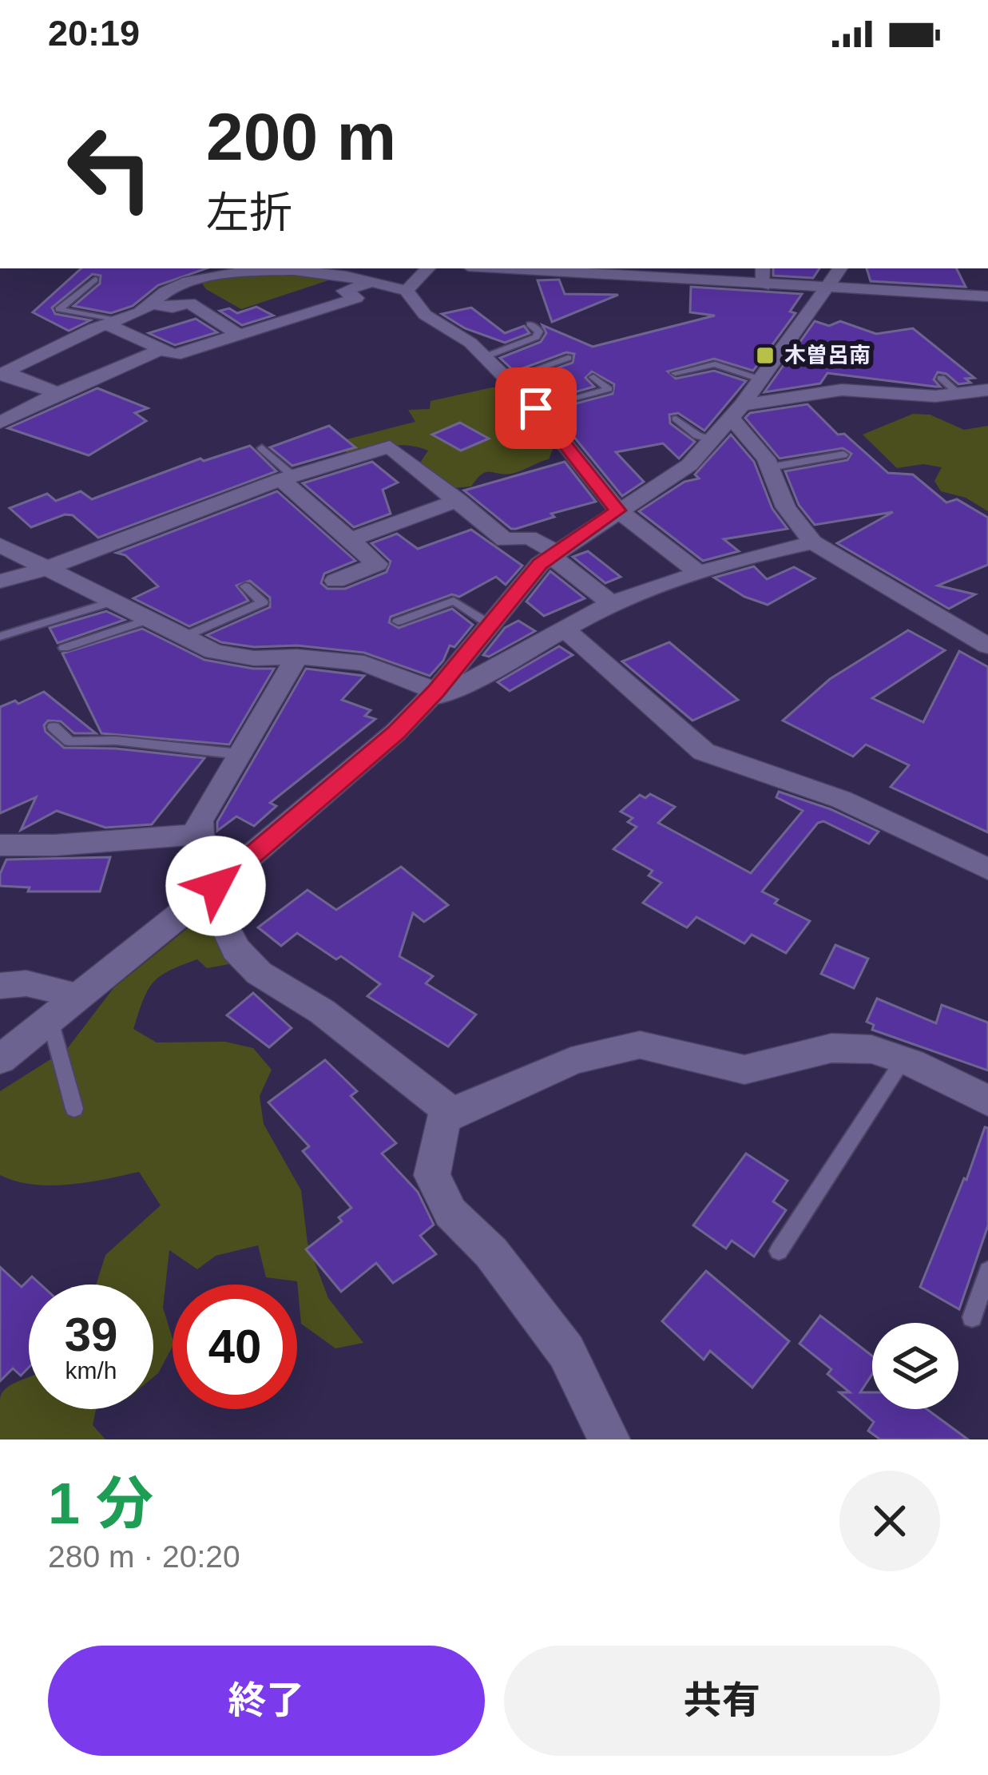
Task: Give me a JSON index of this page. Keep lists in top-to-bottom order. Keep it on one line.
{"places":{"transit":["木曽呂南"]},"page":{"status":"20:19","turn":["200 m","左折"],"speed":"39 km/h","limit":"40","heading":["1 分","280 m · 20:20"],"buttons":["終了","共有"]}}
